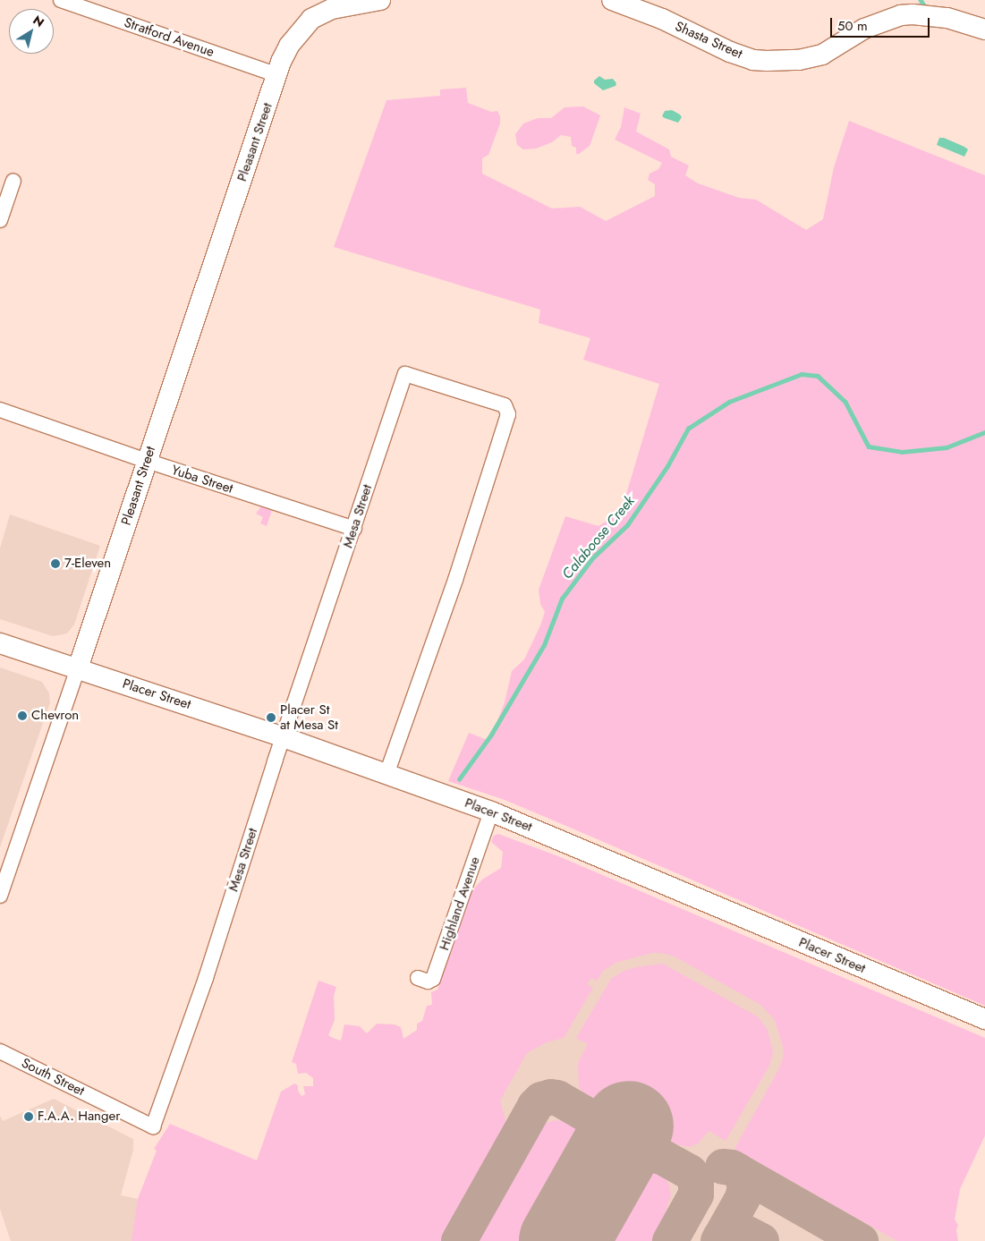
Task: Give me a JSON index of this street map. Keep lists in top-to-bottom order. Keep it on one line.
{"streets":{"street":["Stratford Avenue","Shasta Street","Pleasant Street","Yuba Street","Mesa Street","Placer Street","Highland Avenue","South Street"]},"crossings":[["Stratford Avenue","Pleasant Street"],["Pleasant Street","Yuba Street"],["Pleasant Street","Placer Street"],["Yuba Street","Mesa Street"],["Mesa Street","Placer Street"],["Mesa Street","South Street"],["Placer Street","Highland Avenue"]],"water":["Calaboose Creek"],"places":["7-Eleven","Chevron","Placer St at Mesa St","F.A.A. Hanger"],"scale_bar":"50 m","north":"top right"}
